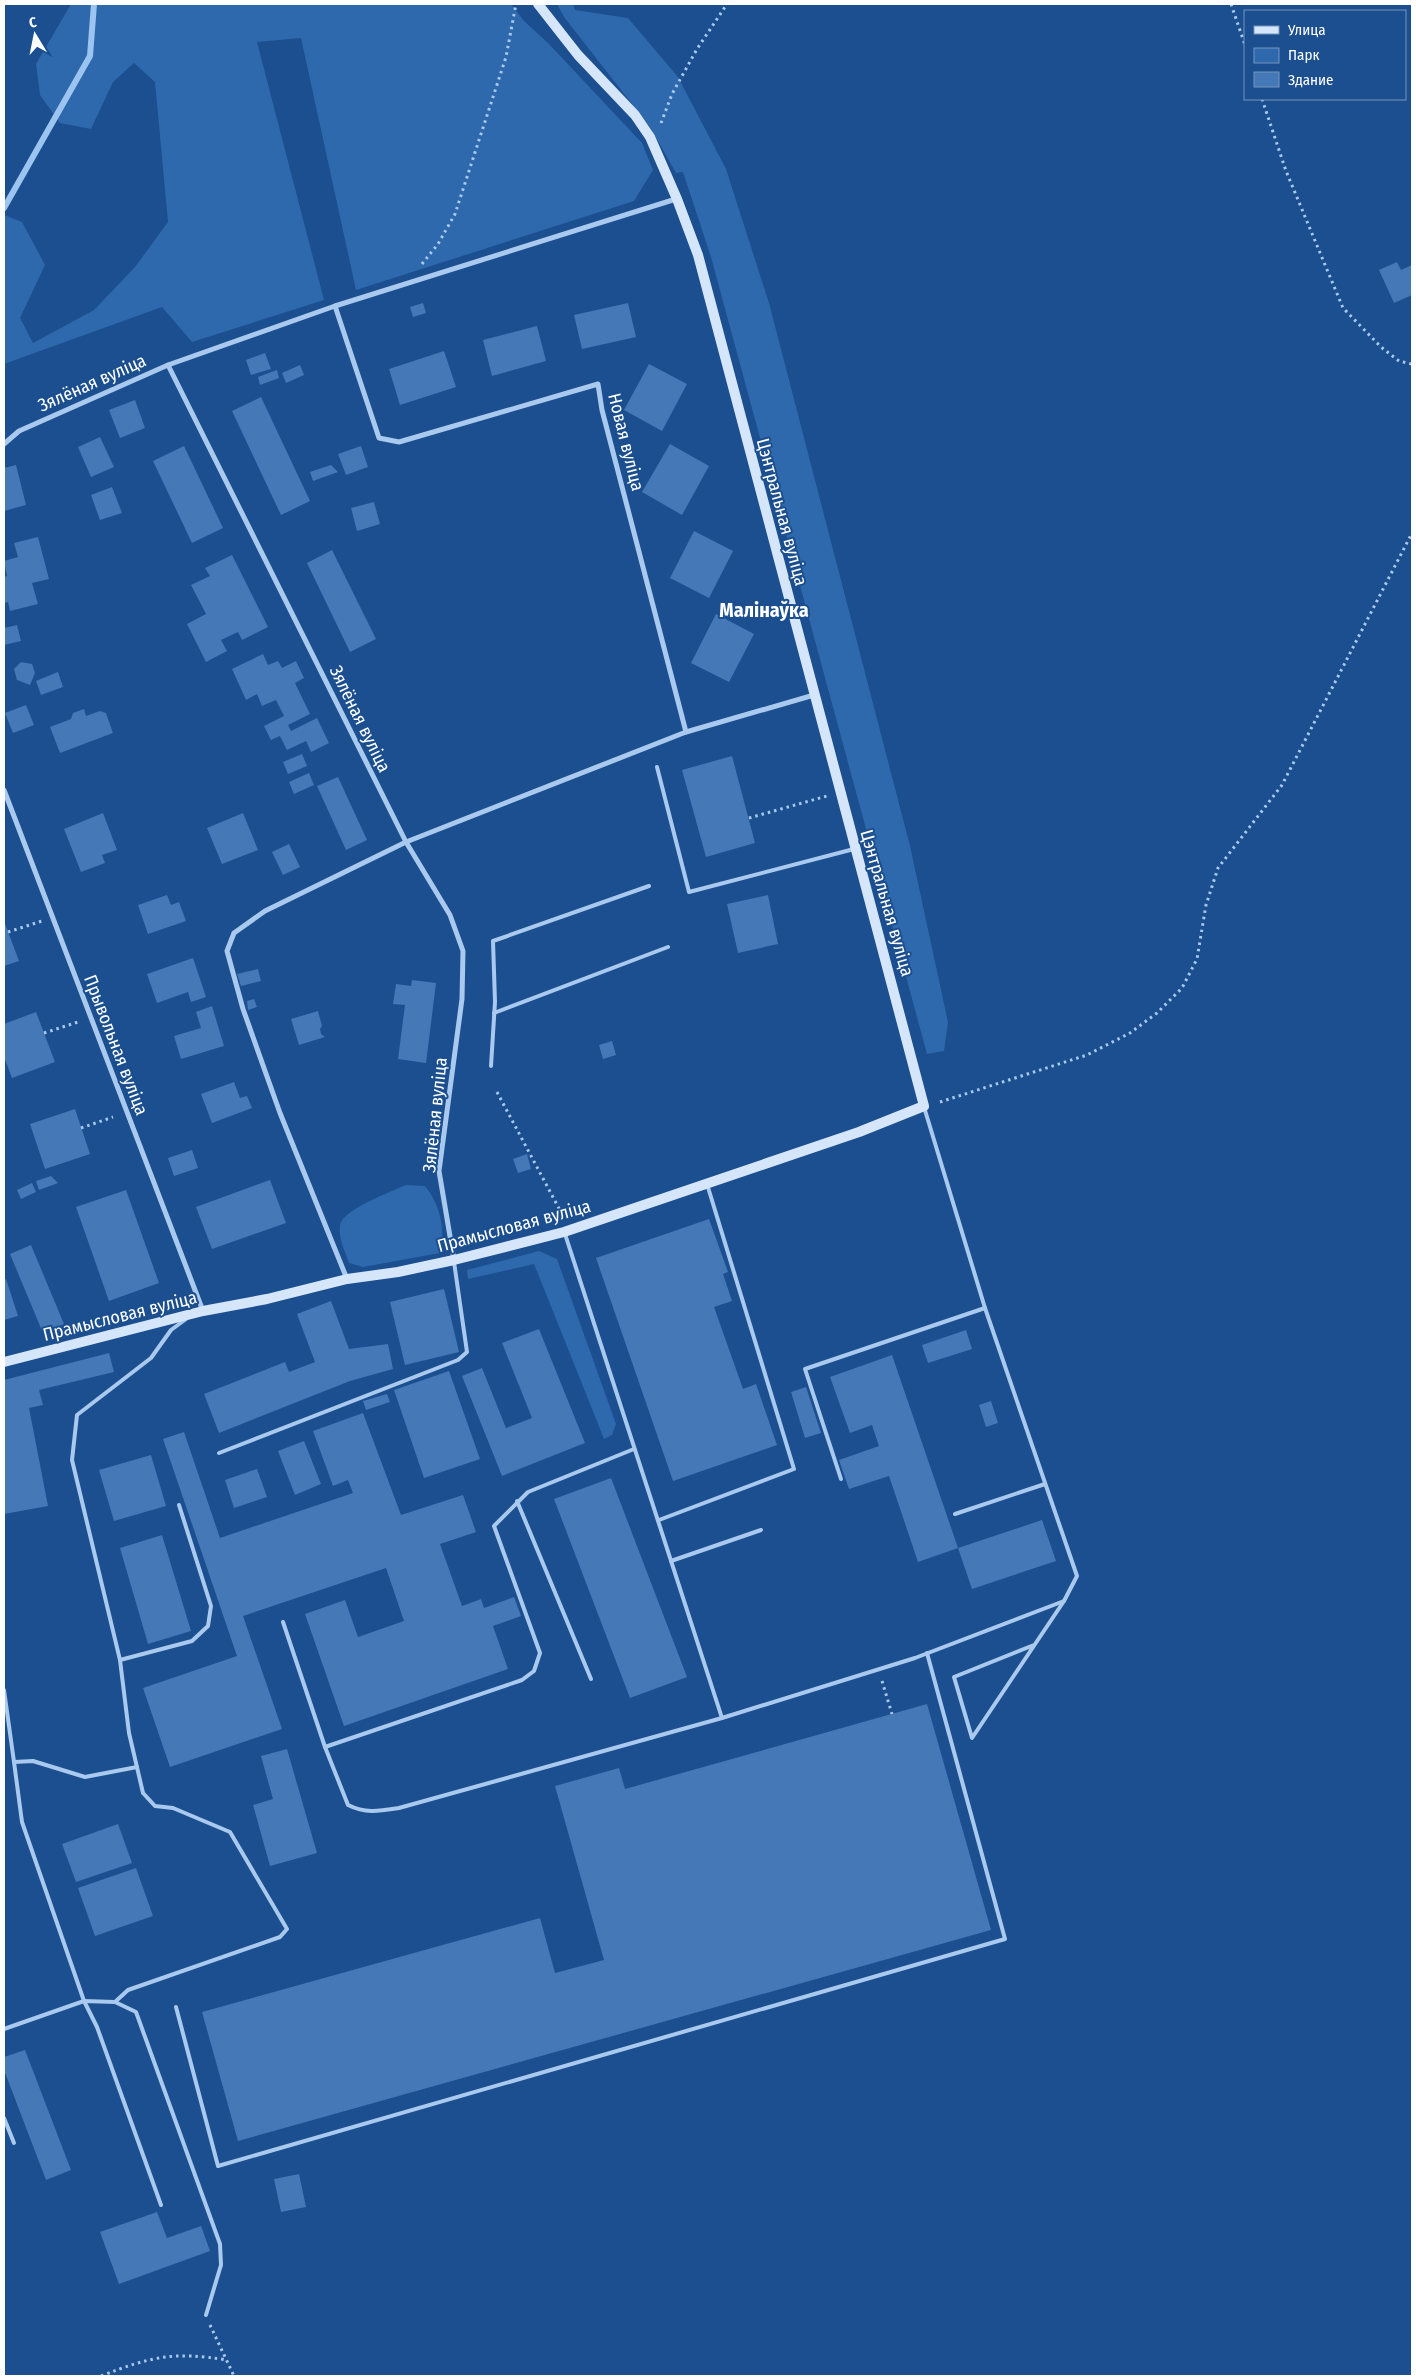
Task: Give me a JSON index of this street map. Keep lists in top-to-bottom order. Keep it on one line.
{"streets":{"street":["Зялёная вуліца","Новая вуліца","Цэнтральная вуліца","Прывольная вуліца","Прамысловая вуліца"]},"crossings":[["Зялёная вуліца","Прамысловая вуліца"],["Цэнтральная вуліца","Прамысловая вуліца"],["Прывольная вуліца","Прамысловая вуліца"]],"districts":["Малінаўка"],"legend":["Улица","Парк","Здание"],"north":"top"}
